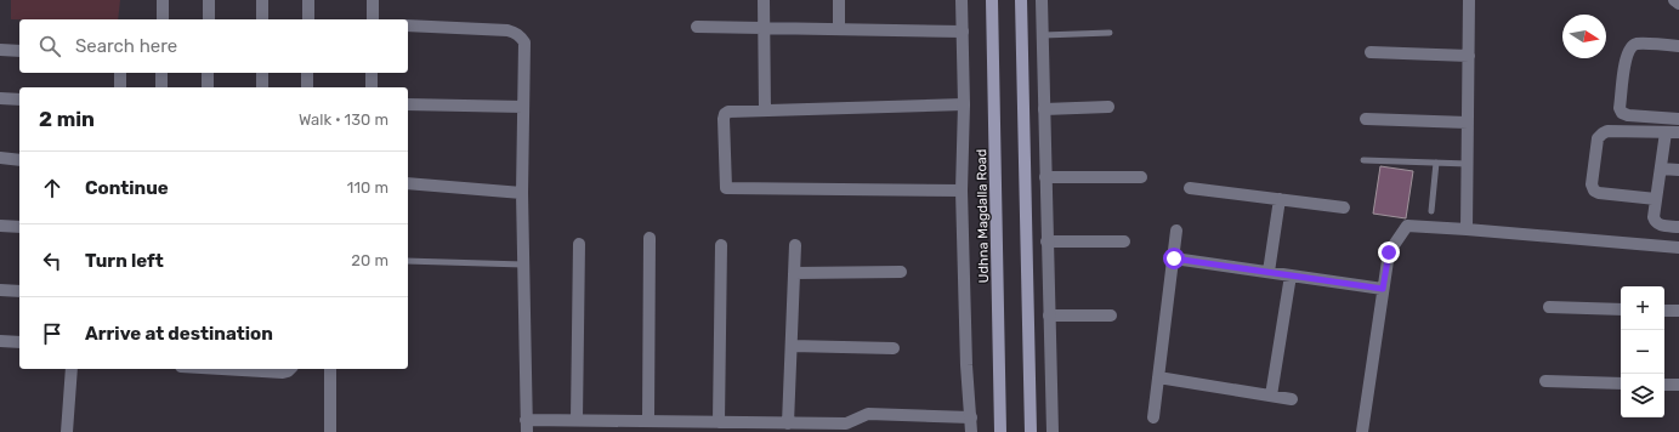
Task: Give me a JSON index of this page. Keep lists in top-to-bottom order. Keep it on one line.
{"streets":{"main road":["Udhna Magdalla Road"]},"north":"right","page":{"search":"Search here","heading":["2 min","Walk · 130 m"],"list":[["Continue","110 m"],["Turn left","20 m"],"Arrive at destination"],"map_buttons":["+","−"]}}
